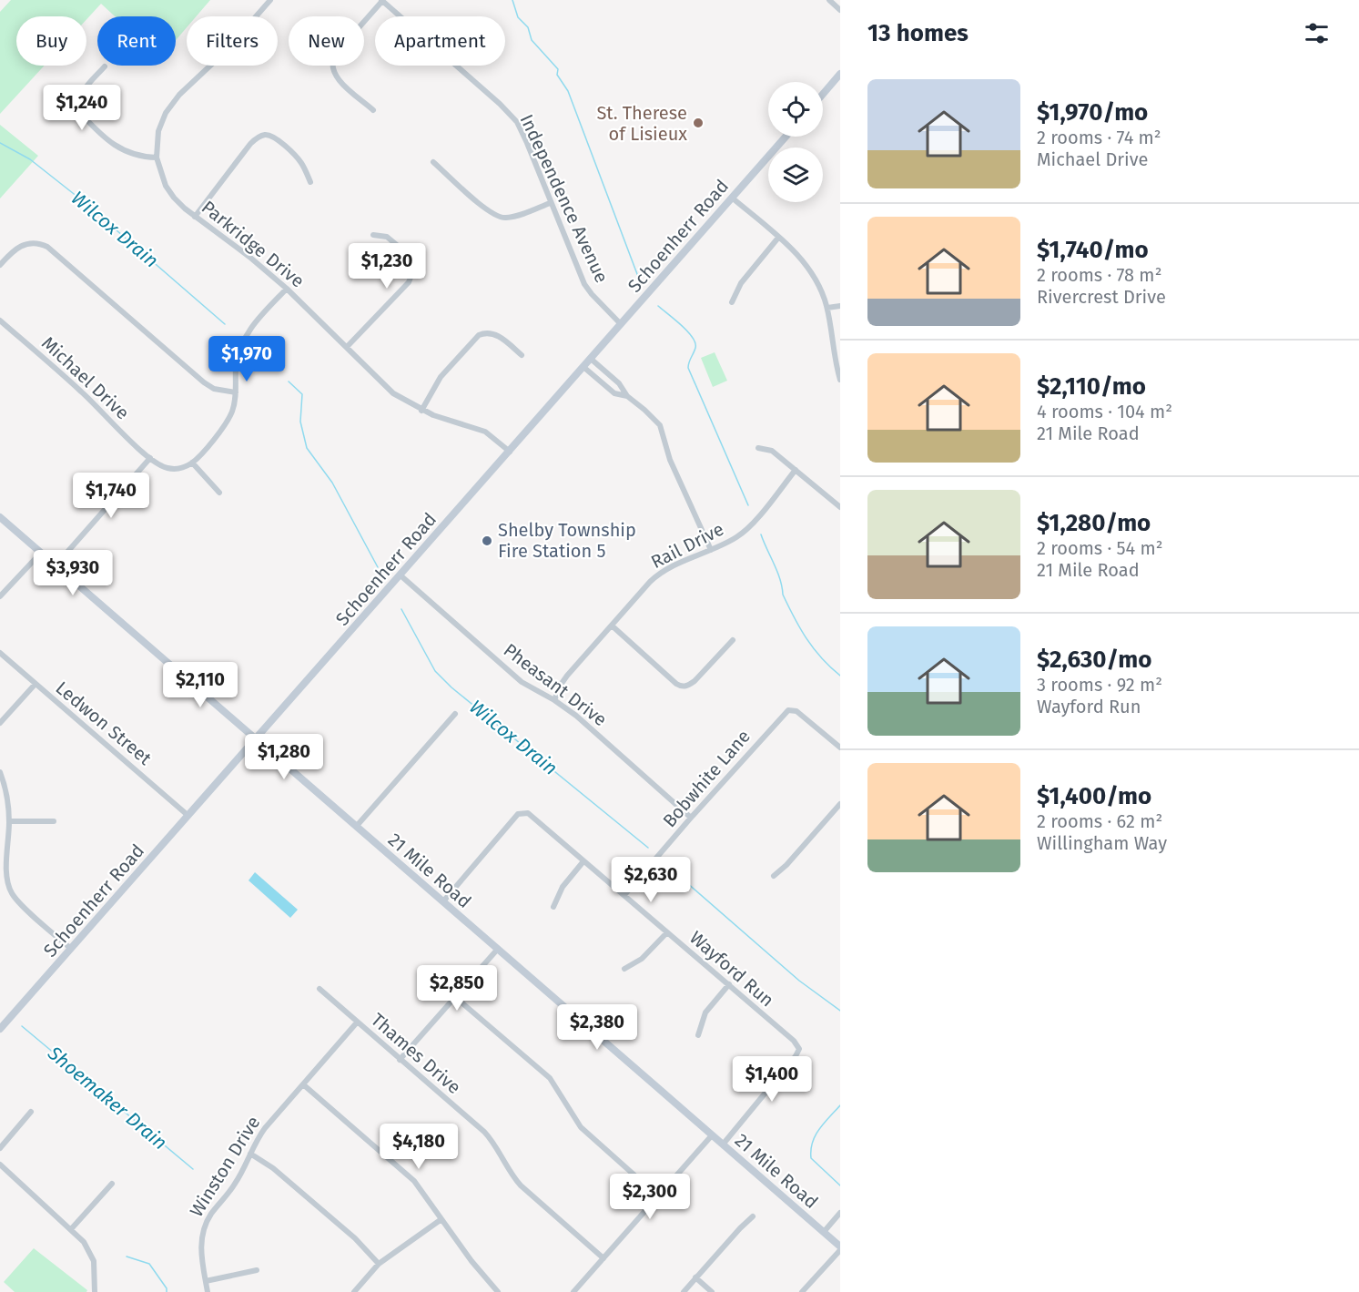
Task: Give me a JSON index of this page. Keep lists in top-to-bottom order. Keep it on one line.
{"streets":{"street":["Independence Avenue","Schoenherr Road","Parkridge Drive","Michael Drive","Rail Drive","Pheasant Drive","Ledwon Street","Bobwhite Lane","21 Mile Road","Wayford Run","Thames Drive","Winston Drive"]},"crossings":[["Independence Avenue","Schoenherr Road"],["Schoenherr Road","Parkridge Drive"],["Schoenherr Road","Pheasant Drive"],["Schoenherr Road","Ledwon Street"],["Schoenherr Road","21 Mile Road"],["Rail Drive","Pheasant Drive"],["Pheasant Drive","Bobwhite Lane"],["Bobwhite Lane","Wayford Run"],["21 Mile Road","Wayford Run"],["Thames Drive","Winston Drive"]],"water":["Wilcox Drain","Shoemaker Drain"],"places":["St. Therese of Lisieux","Shelby Township Fire Station 5"],"page":{"heading":"13 homes","chip":["Buy","Rent","Filters","New","Apartment"],"list":[{"name":"$1,970/mo","note":"2 rooms · 74 m² · Michael Drive"},{"name":"$1,740/mo","note":"2 rooms · 78 m² · Rivercrest Drive"},{"name":"$2,110/mo","note":"4 rooms · 104 m² · 21 Mile Road"},{"name":"$1,280/mo","note":"2 rooms · 54 m² · 21 Mile Road"},{"name":"$2,630/mo","note":"3 rooms · 92 m² · Wayford Run"},{"name":"$1,400/mo","note":"2 rooms · 62 m² · Willingham Way"}],"price":["$1,240","$1,230","$1,970","$1,740","$3,930","$2,110","$1,280","$2,630","$2,850","$2,380","$1,400","$4,180","$2,300"]}}
